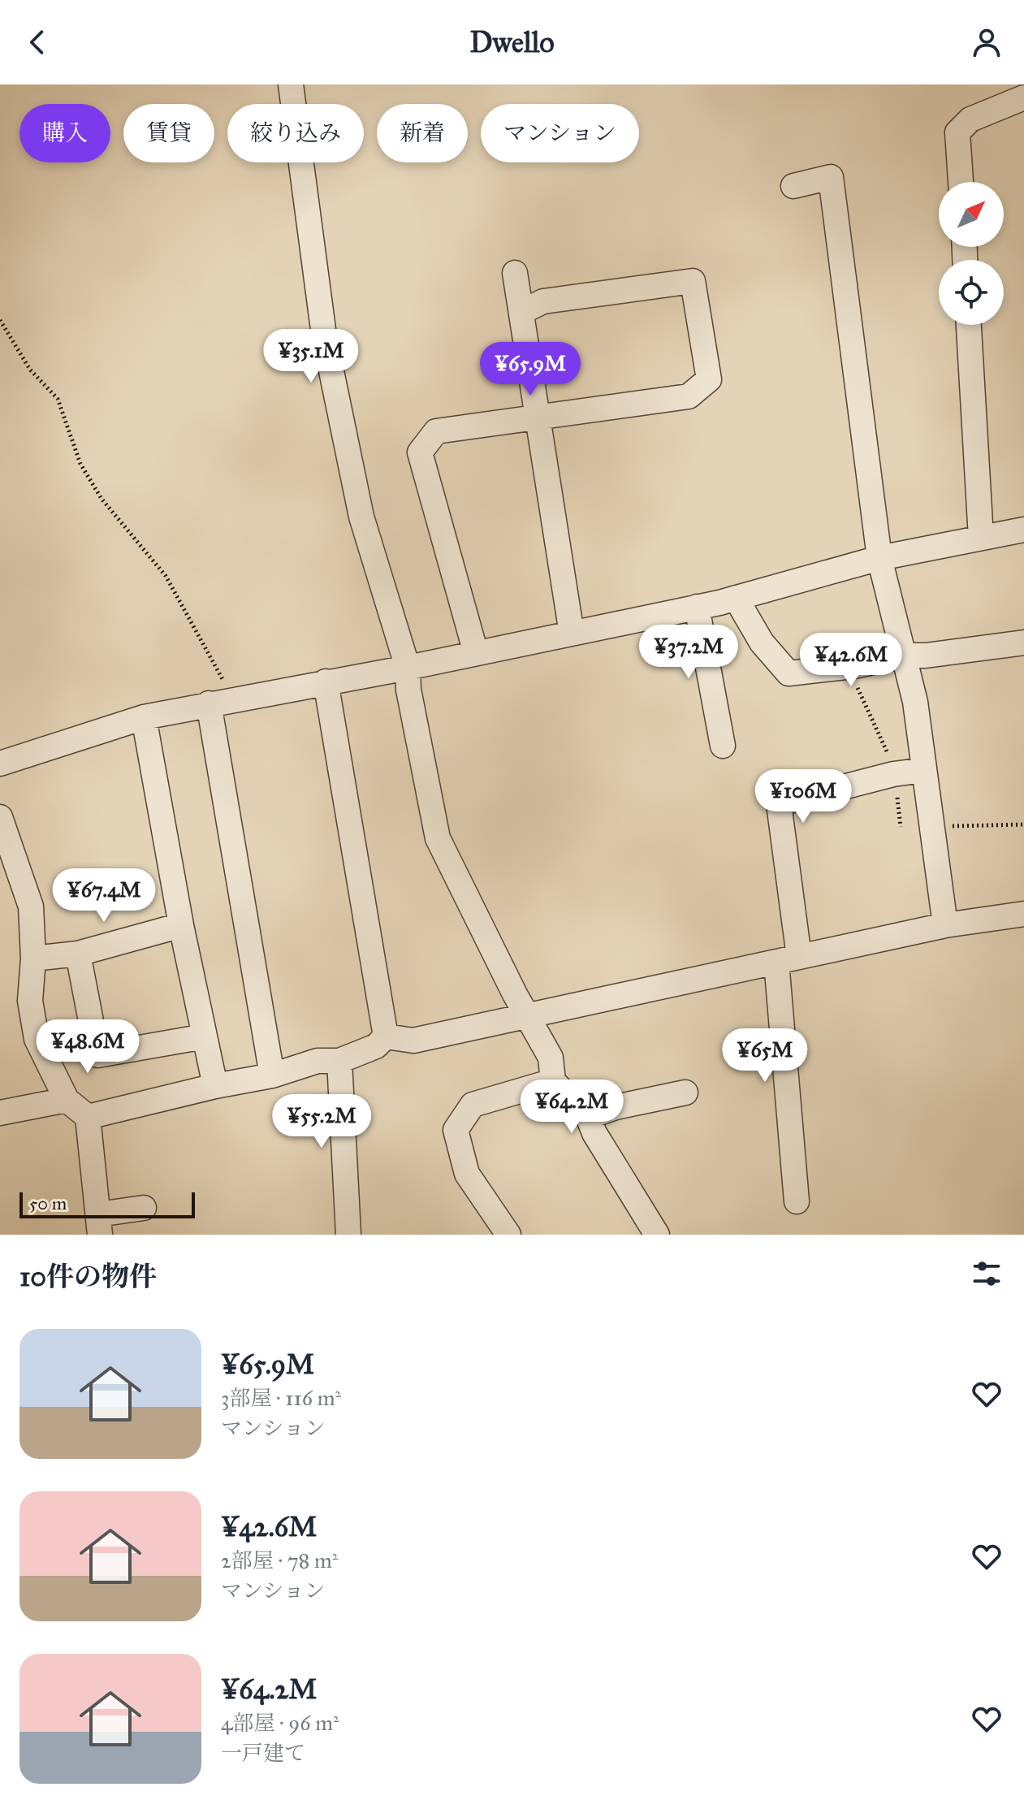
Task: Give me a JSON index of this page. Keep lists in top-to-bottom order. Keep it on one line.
{"scale_bar":"50 m","north":"top right","page":{"header":"Dwello","chip":["購入","賃貸","絞り込み","新着","マンション"],"price":["¥35.1M","¥65.9M","¥37.2M","¥42.6M","¥106M","¥67.4M","¥48.6M","¥65M","¥64.2M","¥55.2M"],"scale":"50 m","heading":"10件の物件","list":[{"name":"¥65.9M","note":"3部屋 · 116 m² · マンション"},{"name":"¥42.6M","note":"2部屋 · 78 m² · マンション"},{"name":"¥64.2M","note":"4部屋 · 96 m² · 一戸建て"}]}}
